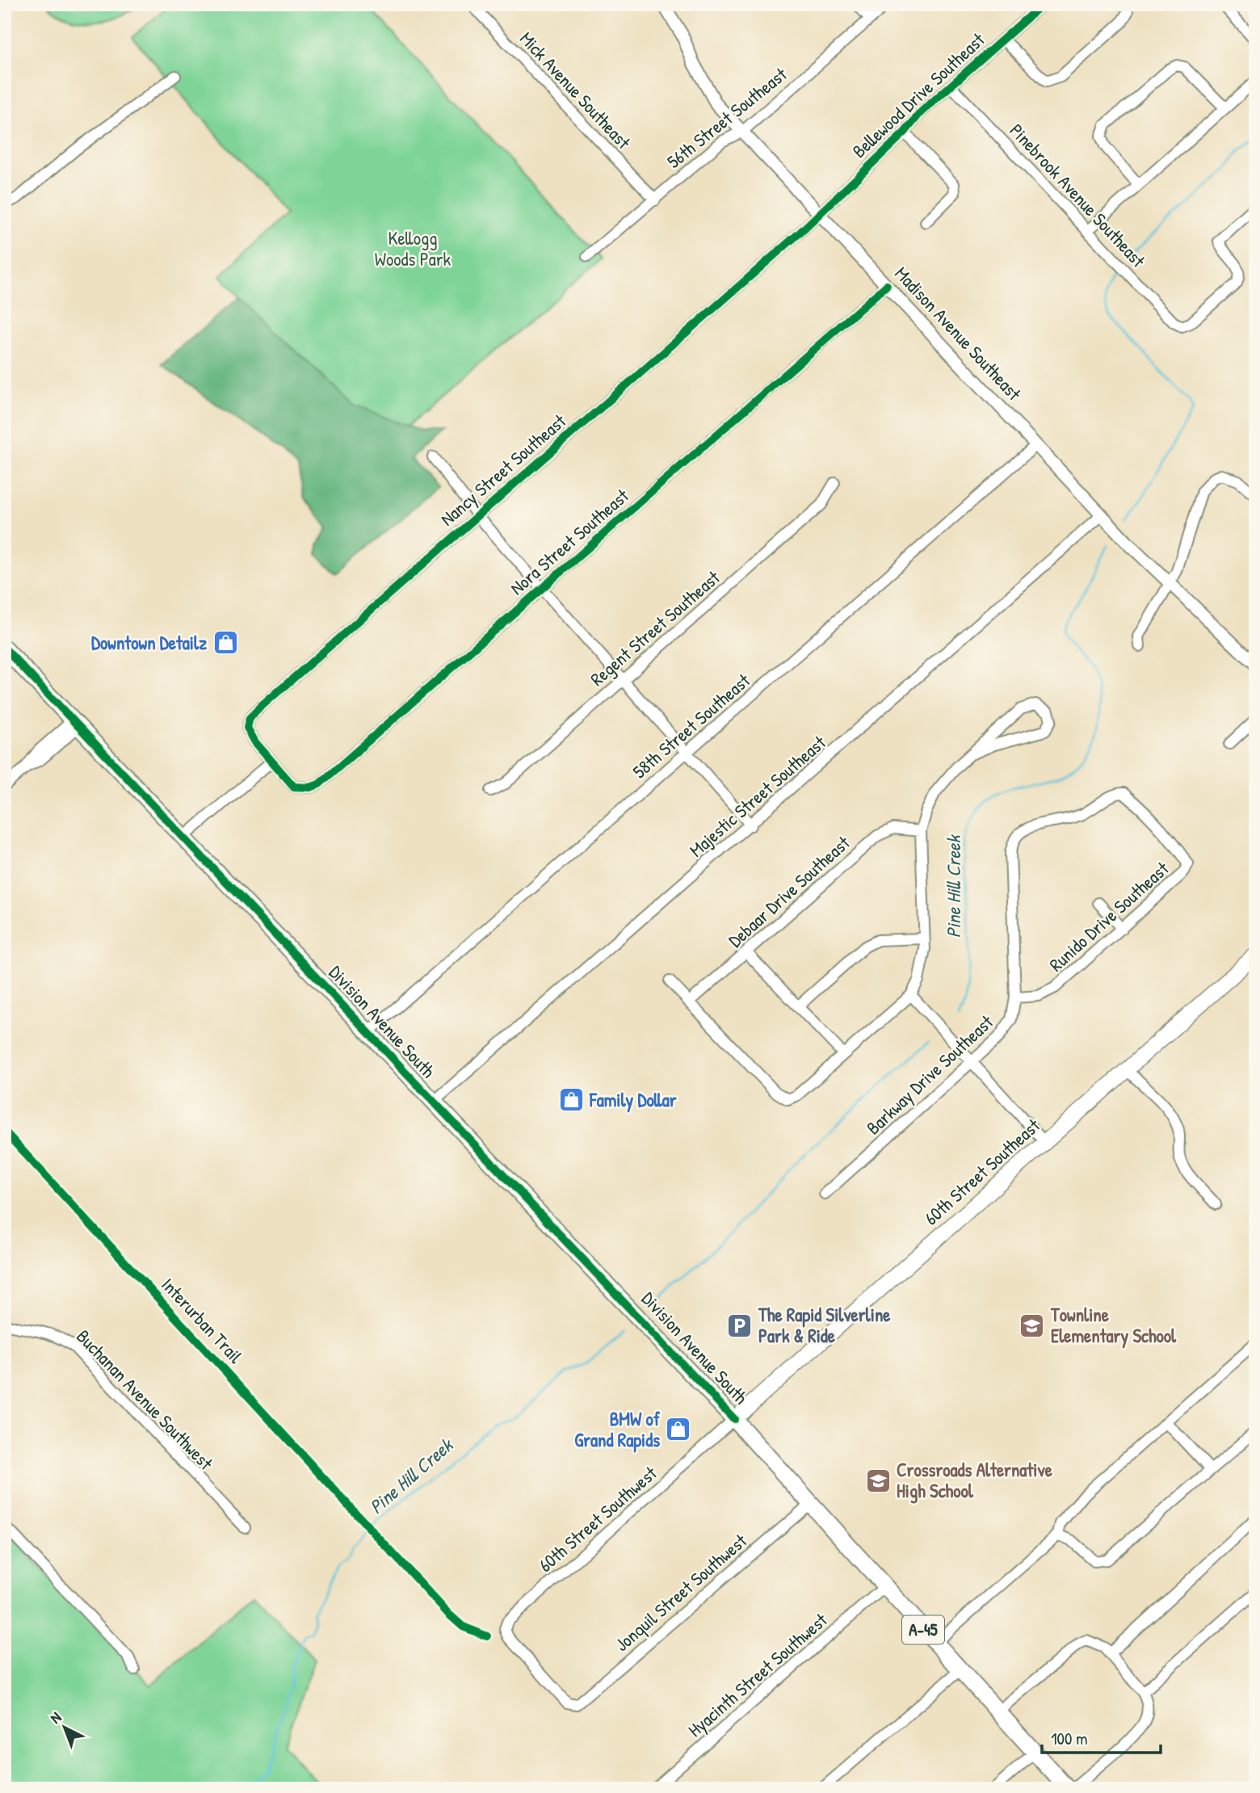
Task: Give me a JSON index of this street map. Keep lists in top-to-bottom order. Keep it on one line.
{"streets":{"main road":["Division Avenue South","60th Street Southeast","A-45"],"street":["Mick Avenue Southeast","Bellewood Drive Southeast","56th Street Southeast","Pinebrook Avenue Southeast","Madison Avenue Southeast","Nancy Street Southeast","Nora Street Southeast","Regent Street Southeast","58th Street Southeast","Majestic Street Southeast","Debaar Drive Southeast","Runido Drive Southeast","Barkway Drive Southeast","Buchanan Avenue Southwest","60th Street Southwest","Jonquil Street Southwest","Hyacinth Street Southwest"],"cycle path":["Interurban Trail"]},"crossings":[["Mick Avenue Southeast","56th Street Southeast"],["Bellewood Drive Southeast","Pinebrook Avenue Southeast"],["Bellewood Drive Southeast","Madison Avenue Southeast"],["Bellewood Drive Southeast","Nancy Street Southeast"],["56th Street Southeast","Madison Avenue Southeast"],["Madison Avenue Southeast","Nancy Street Southeast"],["Madison Avenue Southeast","Nora Street Southeast"],["Madison Avenue Southeast","58th Street Southeast"],["Madison Avenue Southeast","Majestic Street Southeast"],["Nancy Street Southeast","Nora Street Southeast"],["58th Street Southeast","Division Avenue South"],["Majestic Street Southeast","Division Avenue South"],["Runido Drive Southeast","Barkway Drive Southeast"],["Division Avenue South","60th Street Southeast"],["Division Avenue South","60th Street Southwest"],["Division Avenue South","Jonquil Street Southwest"],["Division Avenue South","Hyacinth Street Southwest"],["60th Street Southeast","60th Street Southwest"],["60th Street Southwest","Jonquil Street Southwest"]],"water":["Pine Hill Creek"],"parks":["Kellogg Woods Park"],"places":{"shop":["Downtown Detailz","Family Dollar","BMW of Grand Rapids"],"parking":["The Rapid Silverline Park & Ride"],"school or university":["Townline Elementary School","Crossroads Alternative High School"]},"scale_bar":"100 m","north":"top left"}
